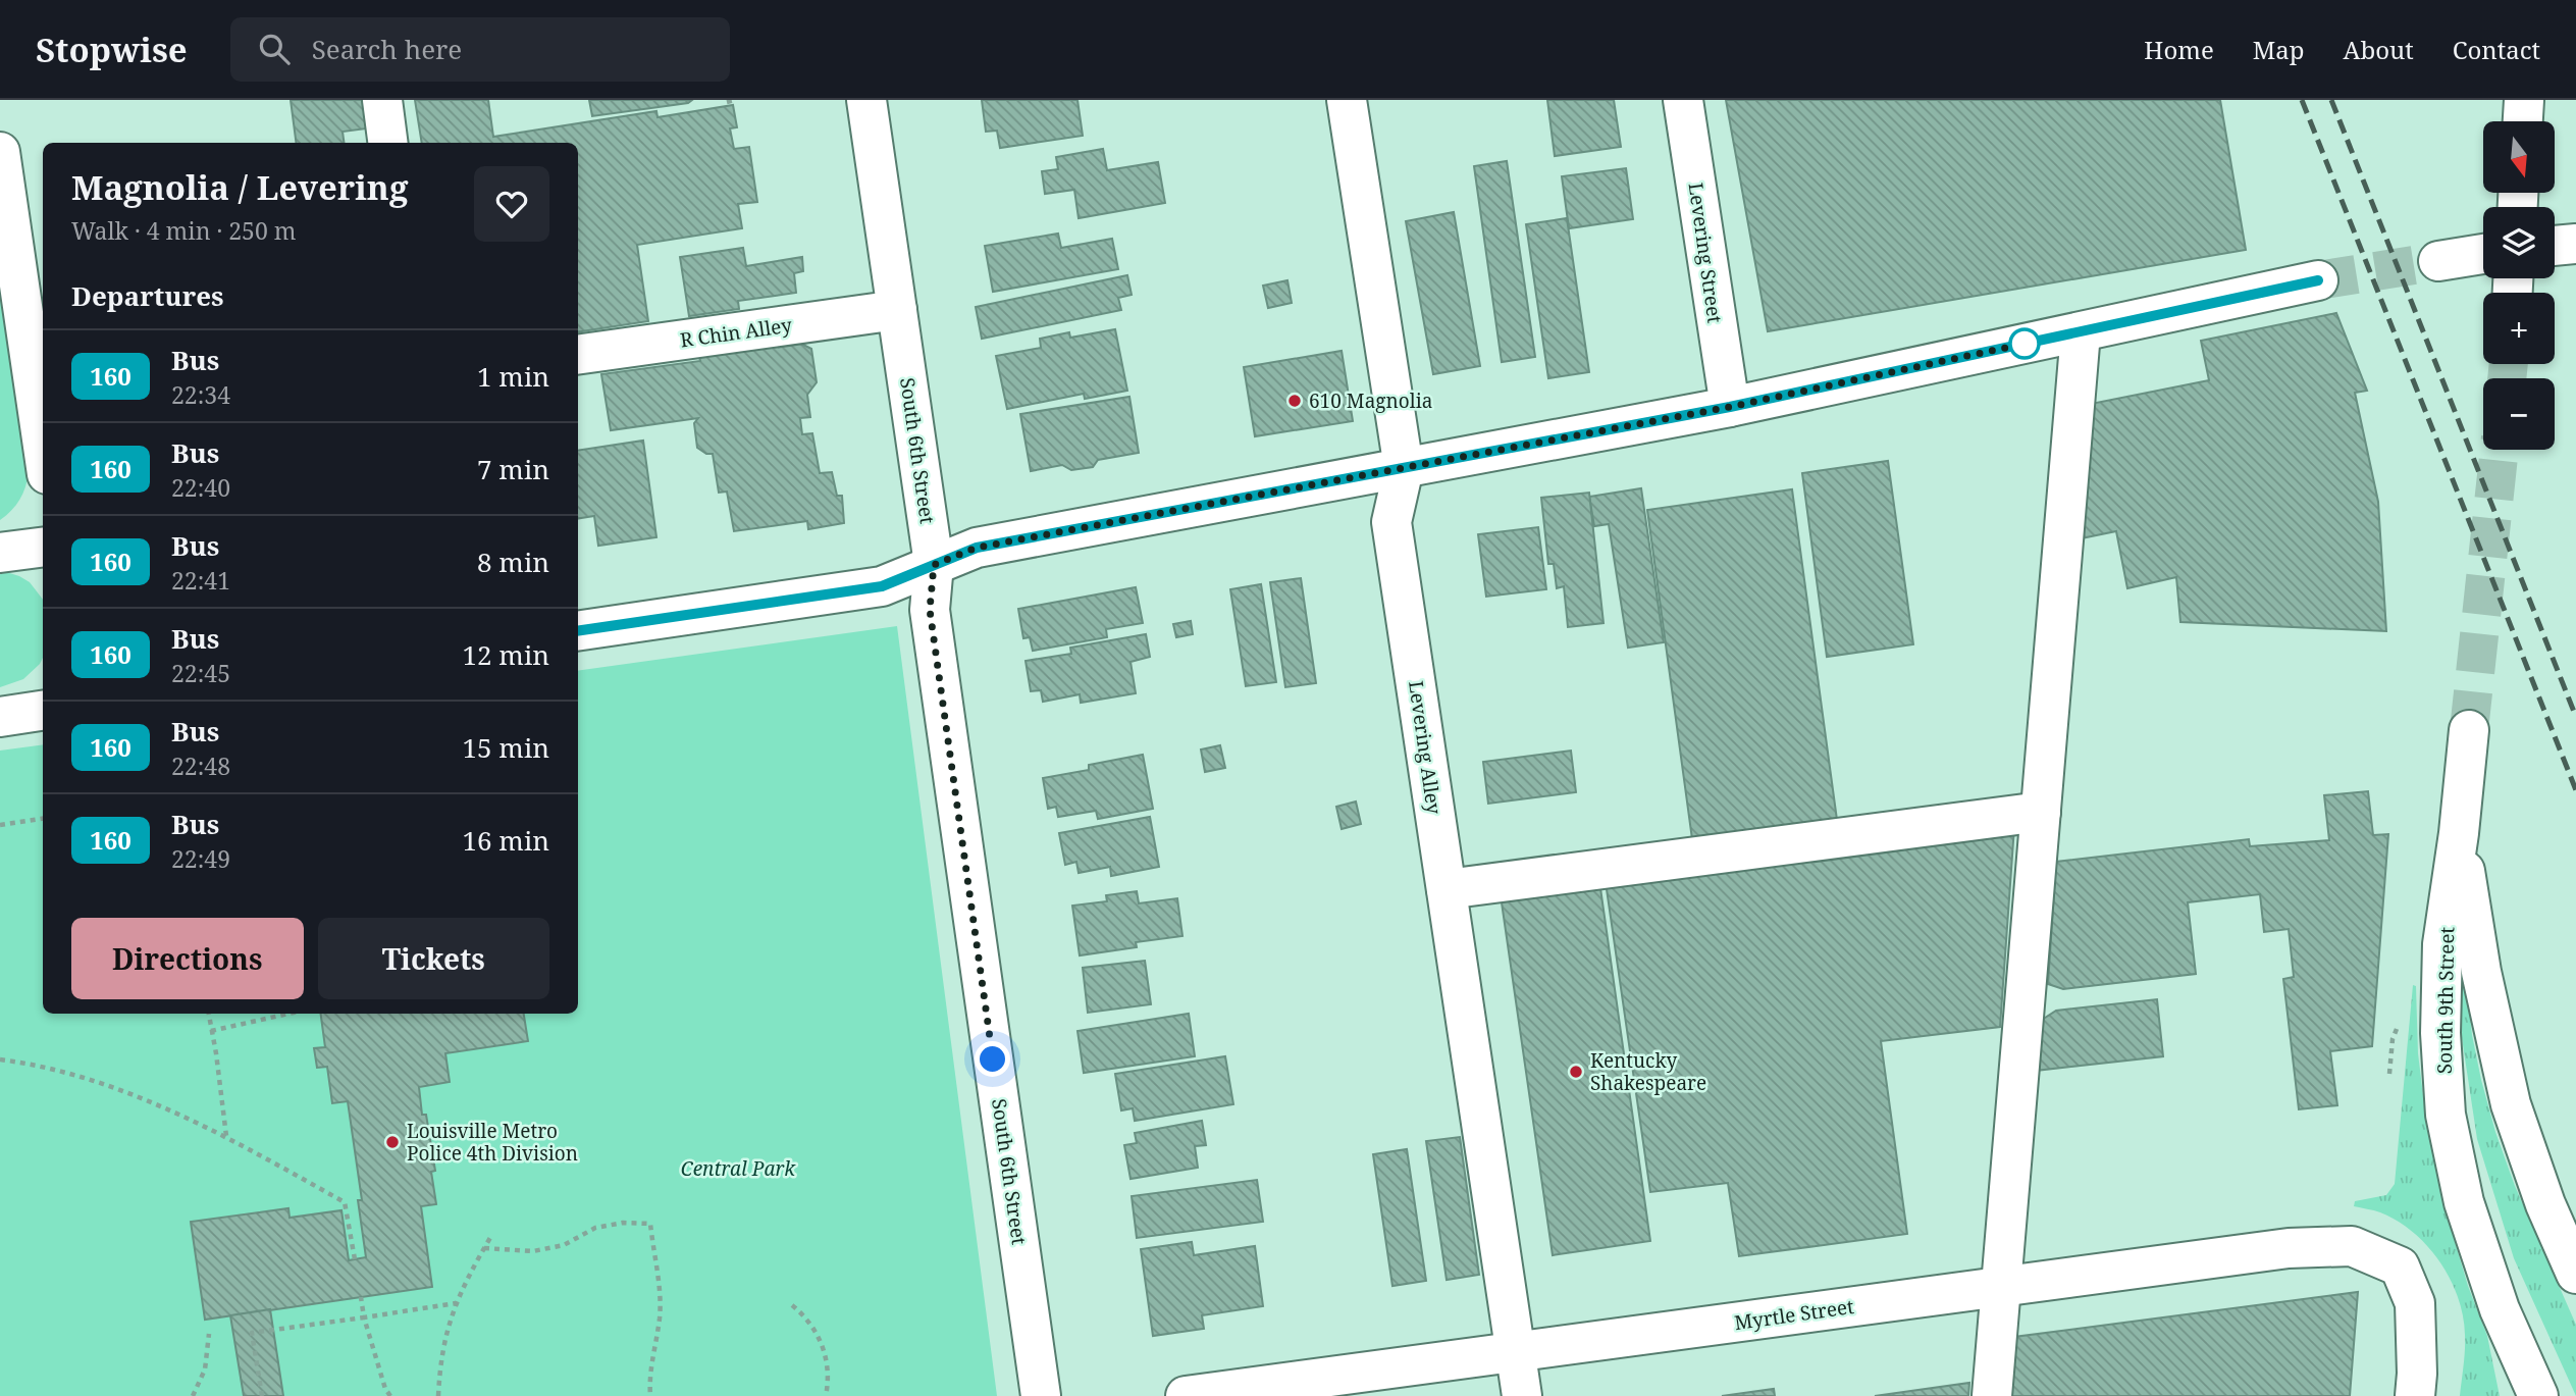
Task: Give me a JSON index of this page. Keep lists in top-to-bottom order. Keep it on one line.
{"streets":{"street":["Levering Street","R Chin Alley","South 6th Street","Levering Alley","South 9th Street","Myrtle Street"]},"crossings":[["R Chin Alley","South 6th Street"],["Levering Alley","Myrtle Street"]],"parks":["Central Park"],"places":["610 Magnolia","Kentucky Shakespeare","Louisville Metro Police 4th Division"],"lines":["bus line 160"],"north":"bottom","page":{"header":"Stopwise","search":"Search here","nav":["Home","Map","About","Contact"],"map_buttons":["+","−"],"heading":[["Magnolia / Levering","Walk · 4 min · 250 m"],"Departures"],"list":[{"mark":"160","name":"Bus","note":"22:34","value":"1 min"},{"mark":"160","name":"Bus","note":"22:40","value":"7 min"},{"mark":"160","name":"Bus","note":"22:41","value":"8 min"},{"mark":"160","name":"Bus","note":"22:45","value":"12 min"},{"mark":"160","name":"Bus","note":"22:48","value":"15 min"},{"mark":"160","name":"Bus","note":"22:49","value":"16 min"}],"buttons":["Directions","Tickets"]}}
